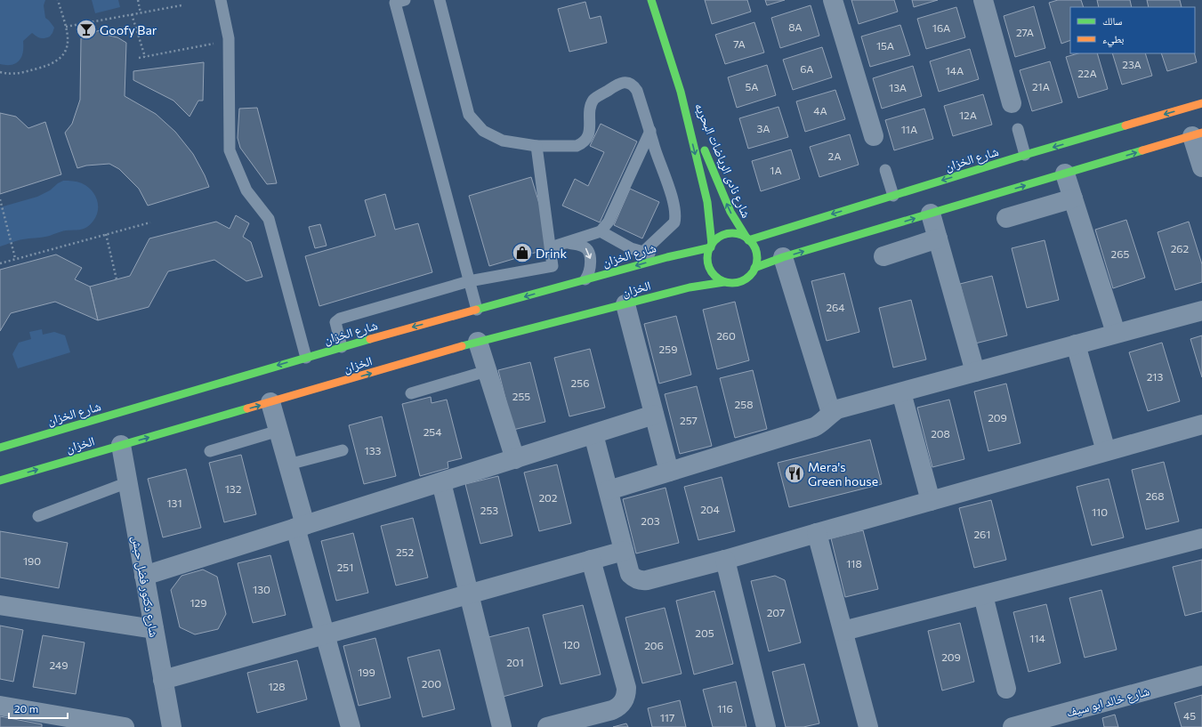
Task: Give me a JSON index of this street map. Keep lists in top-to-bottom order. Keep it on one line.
{"streets":{"main road":["شارع الخزان","شارع نادى الرياضات البحريه","الخزان"],"street":["شارع دكتور فضل حبش","شارع خالد ابو سيف"]},"crossings":[["شارع الخزان","شارع نادى الرياضات البحريه"],["شارع الخزان","الخزان"],["شارع نادى الرياضات البحريه","الخزان"],["الخزان","شارع دكتور فضل حبش"]],"one_way":["الخزان"],"places":{"bar":["Goofy Bar"],"shop":["Drink"],"restaurant":["Mera's Green house"]},"house_numbers":["8A","16A","27A","7A","15A","23A","6A","14A","22A","5A","21A","13A","4A","12A","3A","11A","2A","1A","262","265","264","260","259","213","256","255","258","209","257","254","208","133","132","268","202","131","204","253","110","203","261","252","190","118","251","130","129","207","205","114","120","206","209","201","249","199","200","128","116","45","117"],"legend":["سالك","بطيء"],"scale_bar":"20 m"}
